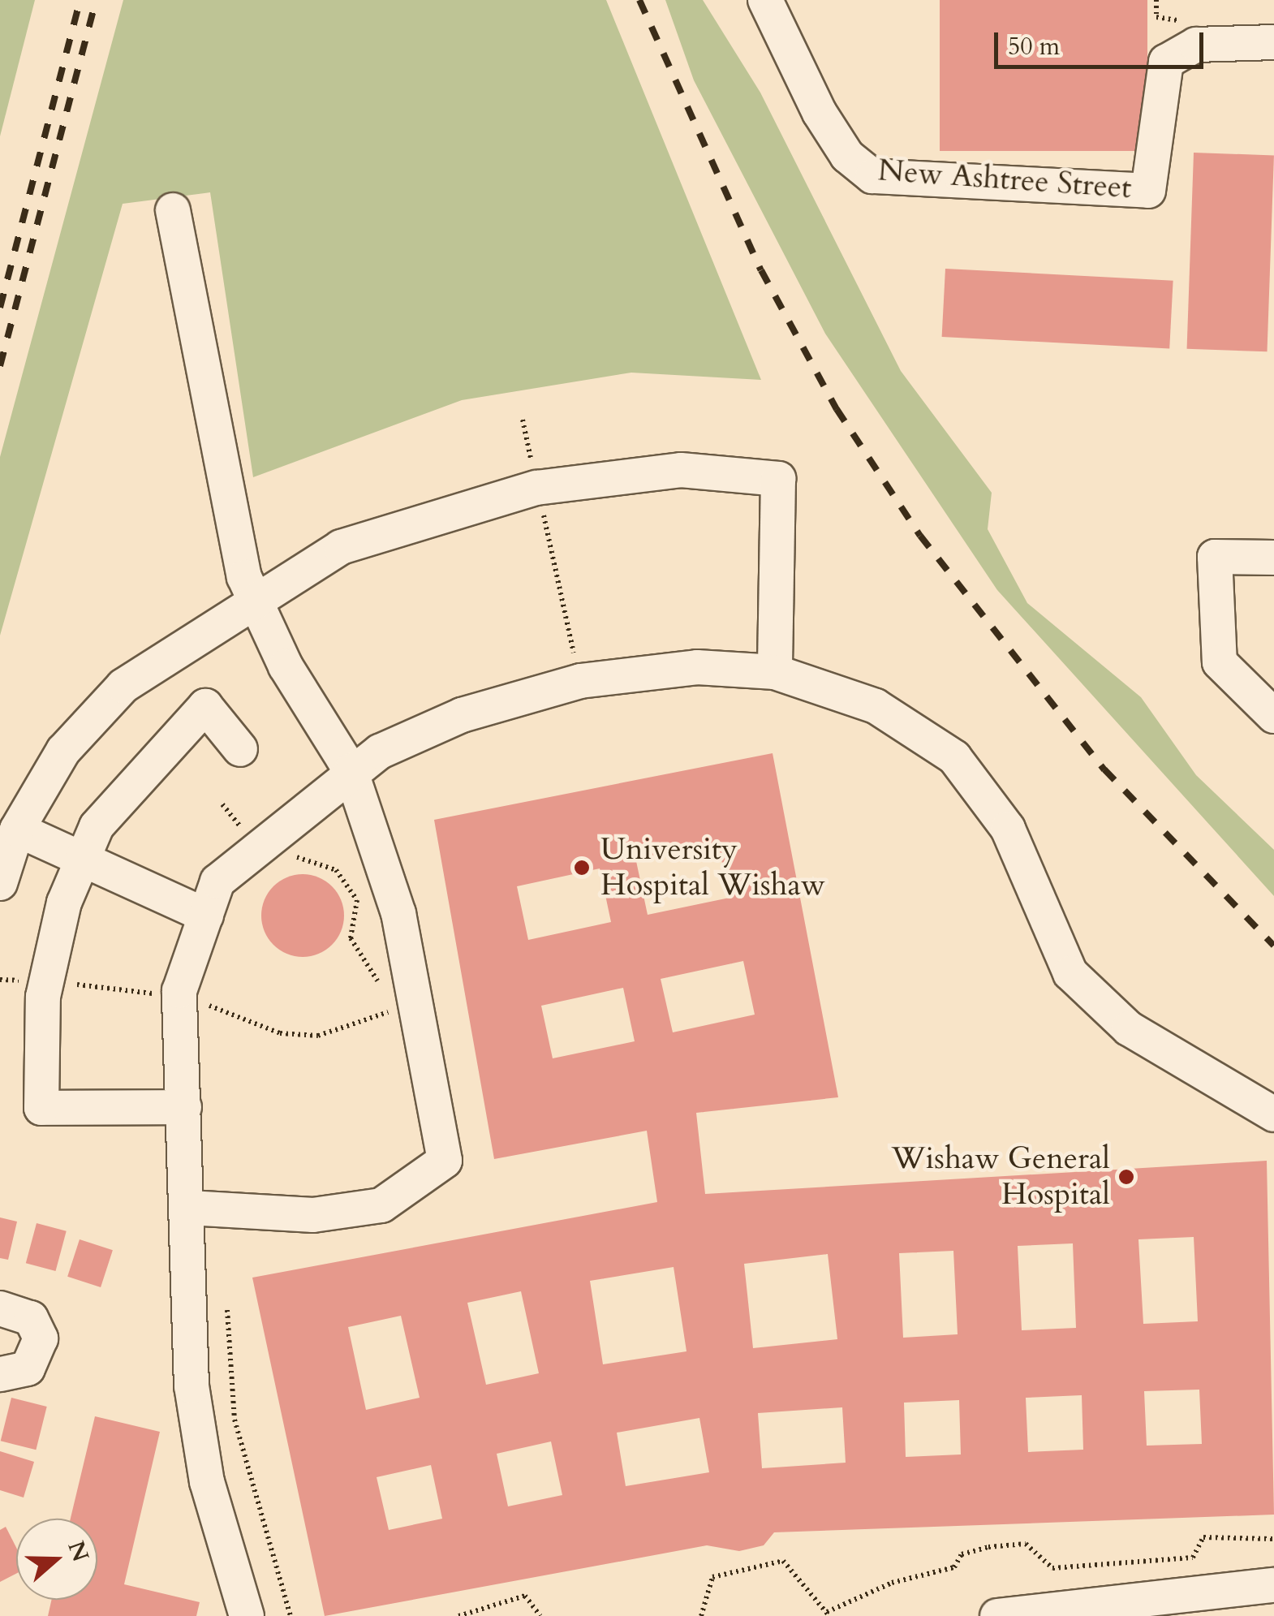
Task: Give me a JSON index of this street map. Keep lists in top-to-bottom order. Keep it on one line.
{"streets":{"street":["New Ashtree Street"]},"places":["University Hospital Wishaw","Wishaw General Hospital"],"scale_bar":"50 m","north":"right"}
